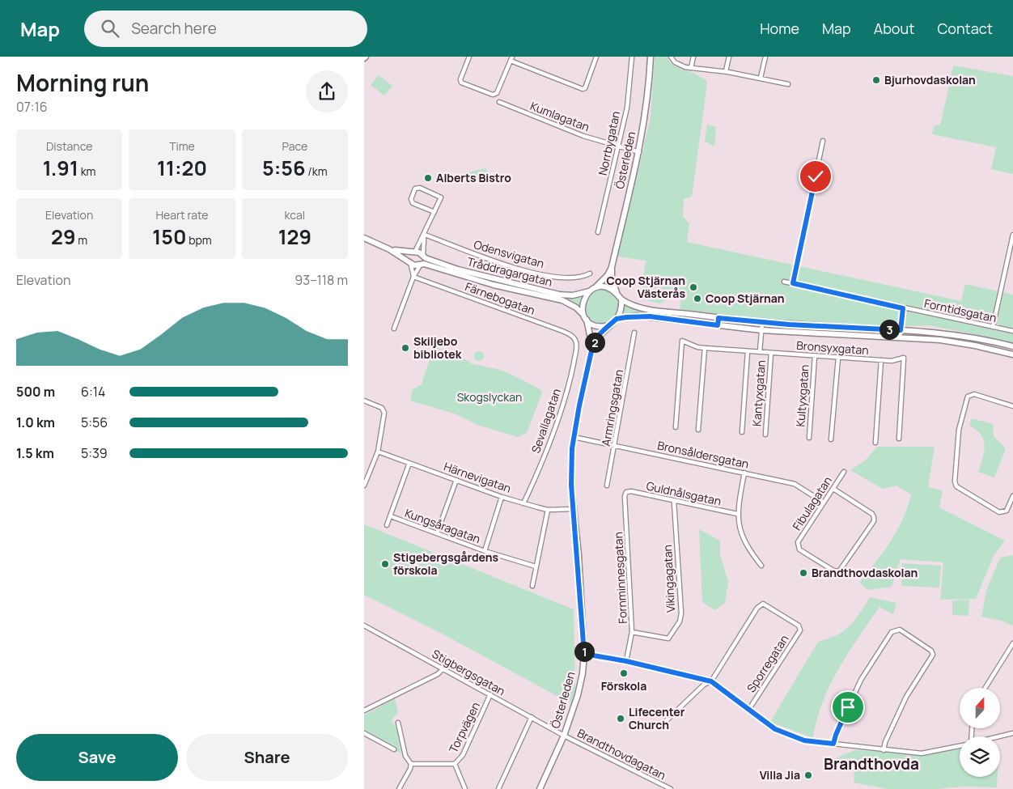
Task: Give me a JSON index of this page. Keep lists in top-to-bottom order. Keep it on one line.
{"streets":{"main road":["Österleden","Tråddragargatan"],"street":["Kumlagatan","Norrbygatan","Odensvigatan","Färnebogatan","Forntidsgatan","Bronsyxgatan","Kantyxgatan","Kultyxgatan","Armringsgatan","Sevallagatan","Bronsåldersgatan","Härnevigatan","Guldnålsgatan","Fibulagatan","Kungsåragatan","Fornminnesgatan","Vikingagatan","Sporregatan","Stigbergsgatan","Torpvägen","Brandthovdagatan"]},"crossings":[["Kumlagatan","Norrbygatan"],["Kumlagatan","Österleden"],["Österleden","Tråddragargatan"],["Österleden","Bronsåldersgatan"],["Österleden","Härnevigatan"],["Österleden","Stigbergsgatan"],["Österleden","Brandthovdagatan"],["Färnebogatan","Sevallagatan"],["Bronsyxgatan","Kantyxgatan"],["Bronsyxgatan","Kultyxgatan"],["Armringsgatan","Bronsåldersgatan"],["Sevallagatan","Härnevigatan"],["Bronsåldersgatan","Fibulagatan"],["Guldnålsgatan","Fornminnesgatan"],["Guldnålsgatan","Vikingagatan"],["Fornminnesgatan","Vikingagatan"],["Stigbergsgatan","Torpvägen"],["Stigbergsgatan","Brandthovdagatan"]],"districts":["Brandthovda"],"parks":["Skogslyckan"],"places":["Bjurhovdaskolan","Alberts Bistro","Coop Stjärnan Västerås","Coop Stjärnan","Skiljebo bibliotek","Stigebergsgårdens förskola","Brandthovdaskolan","Förskola","Lifecenter Church","Villa Jia"],"north":"top","page":{"header":"Map","search":"Search here","nav":["Home","Map","About","Contact"],"heading":["Morning run","07:16"],"stats":[["Distance","1.91 km"],["Time","11:20"],["Pace","5:56 /km"],["Elevation","29 m"],["Heart rate","150 bpm"],["kcal","129"]],"chart":["Elevation","93–118 m"],"pins":["3","2","1"],"list":[{"name":"500 m","note":"6:14"},{"name":"1.0 km","note":"5:56"},{"name":"1.5 km","note":"5:39"}],"buttons":["Save","Share"]}}
